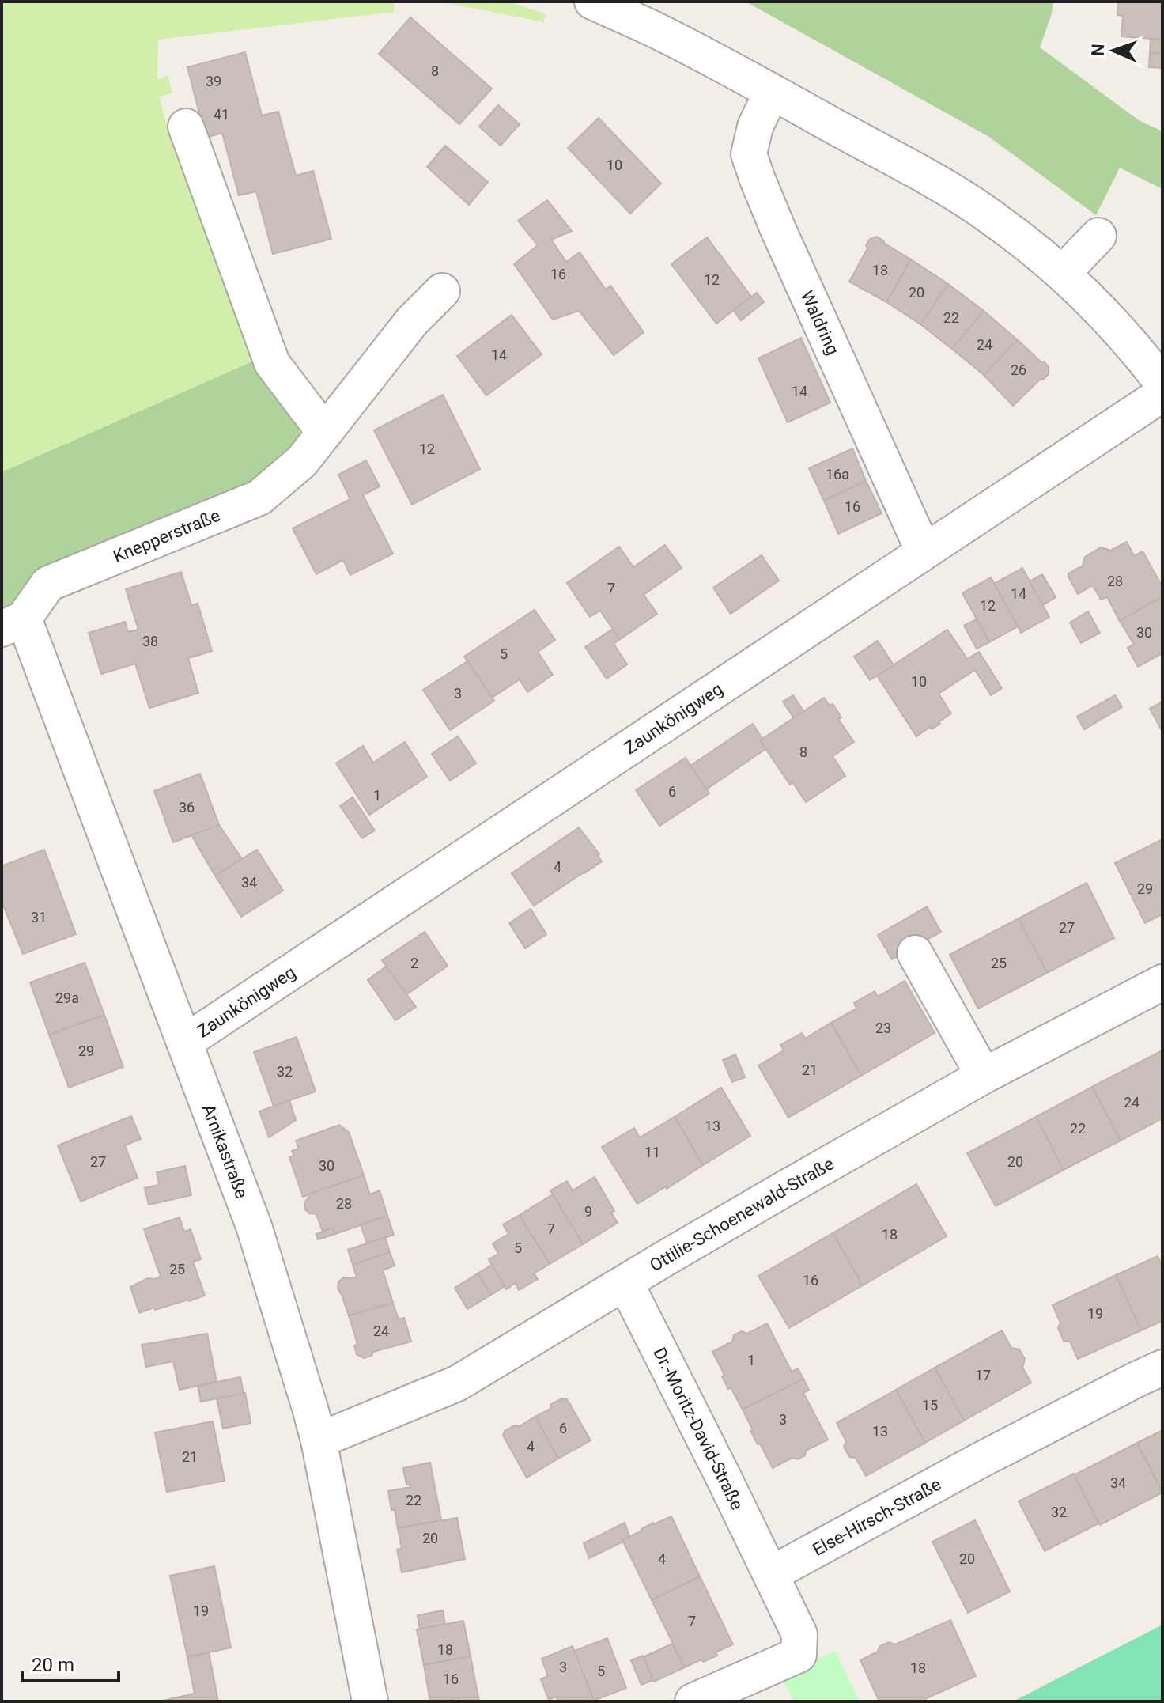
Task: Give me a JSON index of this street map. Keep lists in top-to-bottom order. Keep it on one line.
{"streets":{"street":["Waldring","Knepperstraße","Zaunkönigweg","Arnikastraße","Ottilie-Schoenewald-Straße","Dr.-Moritz-David-Straße","Else-Hirsch-Straße"]},"crossings":[["Waldring","Zaunkönigweg"],["Knepperstraße","Arnikastraße"],["Zaunkönigweg","Arnikastraße"],["Arnikastraße","Ottilie-Schoenewald-Straße"],["Ottilie-Schoenewald-Straße","Dr.-Moritz-David-Straße"],["Dr.-Moritz-David-Straße","Else-Hirsch-Straße"]],"house_numbers":["8","39","41","10","18","16","12","20","22","24","14","26","14","12","16a","16","28","7","14","12","30","38","5","10","3","8","6","1","36","4","34","29","31","27","2","25","29a","23","29","21","32","24","13","22","11","27","20","30","28","9","7","18","5","25","16","19","24","1","17","15","3","6","13","4","21","34","22","32","20","4","20","19","7","18","3","18","5","16"],"scale_bar":"20 m","north":"left"}
